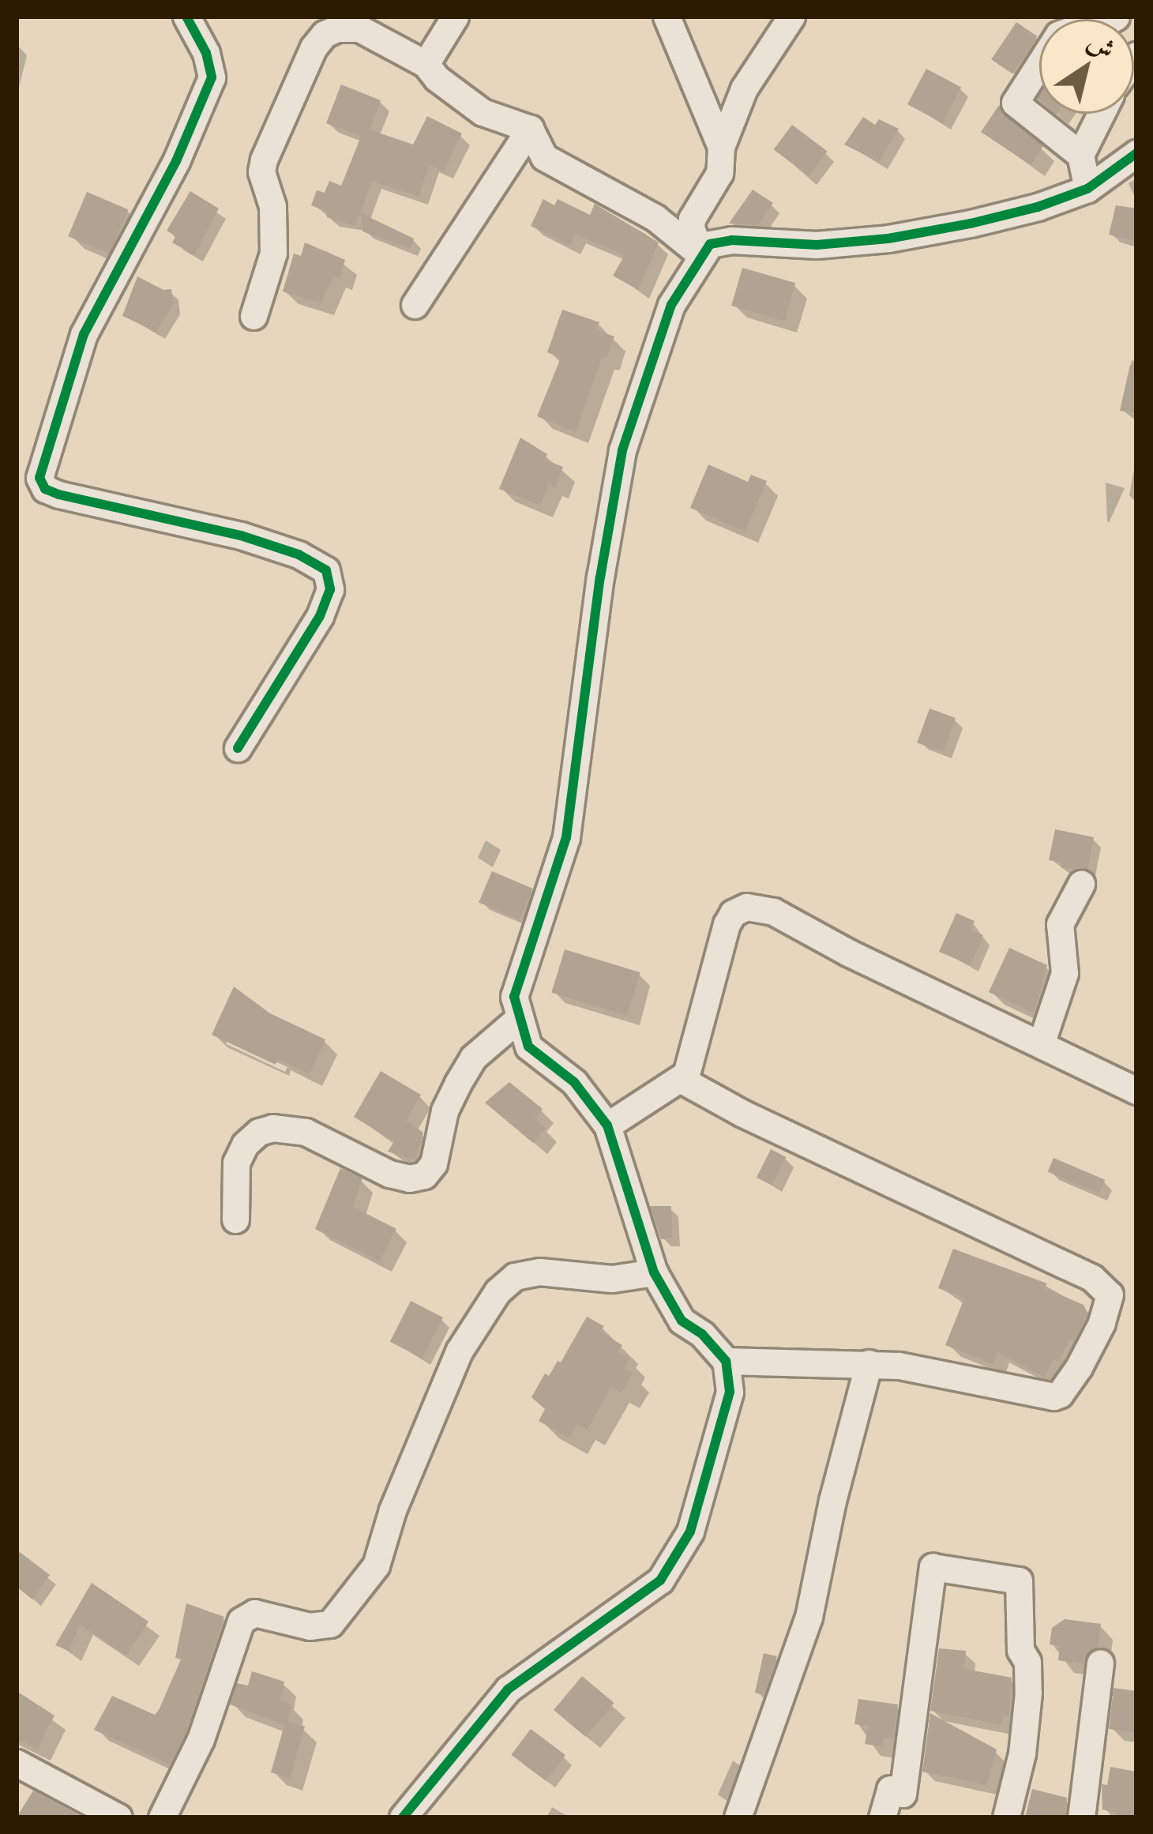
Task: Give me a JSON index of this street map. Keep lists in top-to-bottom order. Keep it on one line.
{"north":"top right"}
